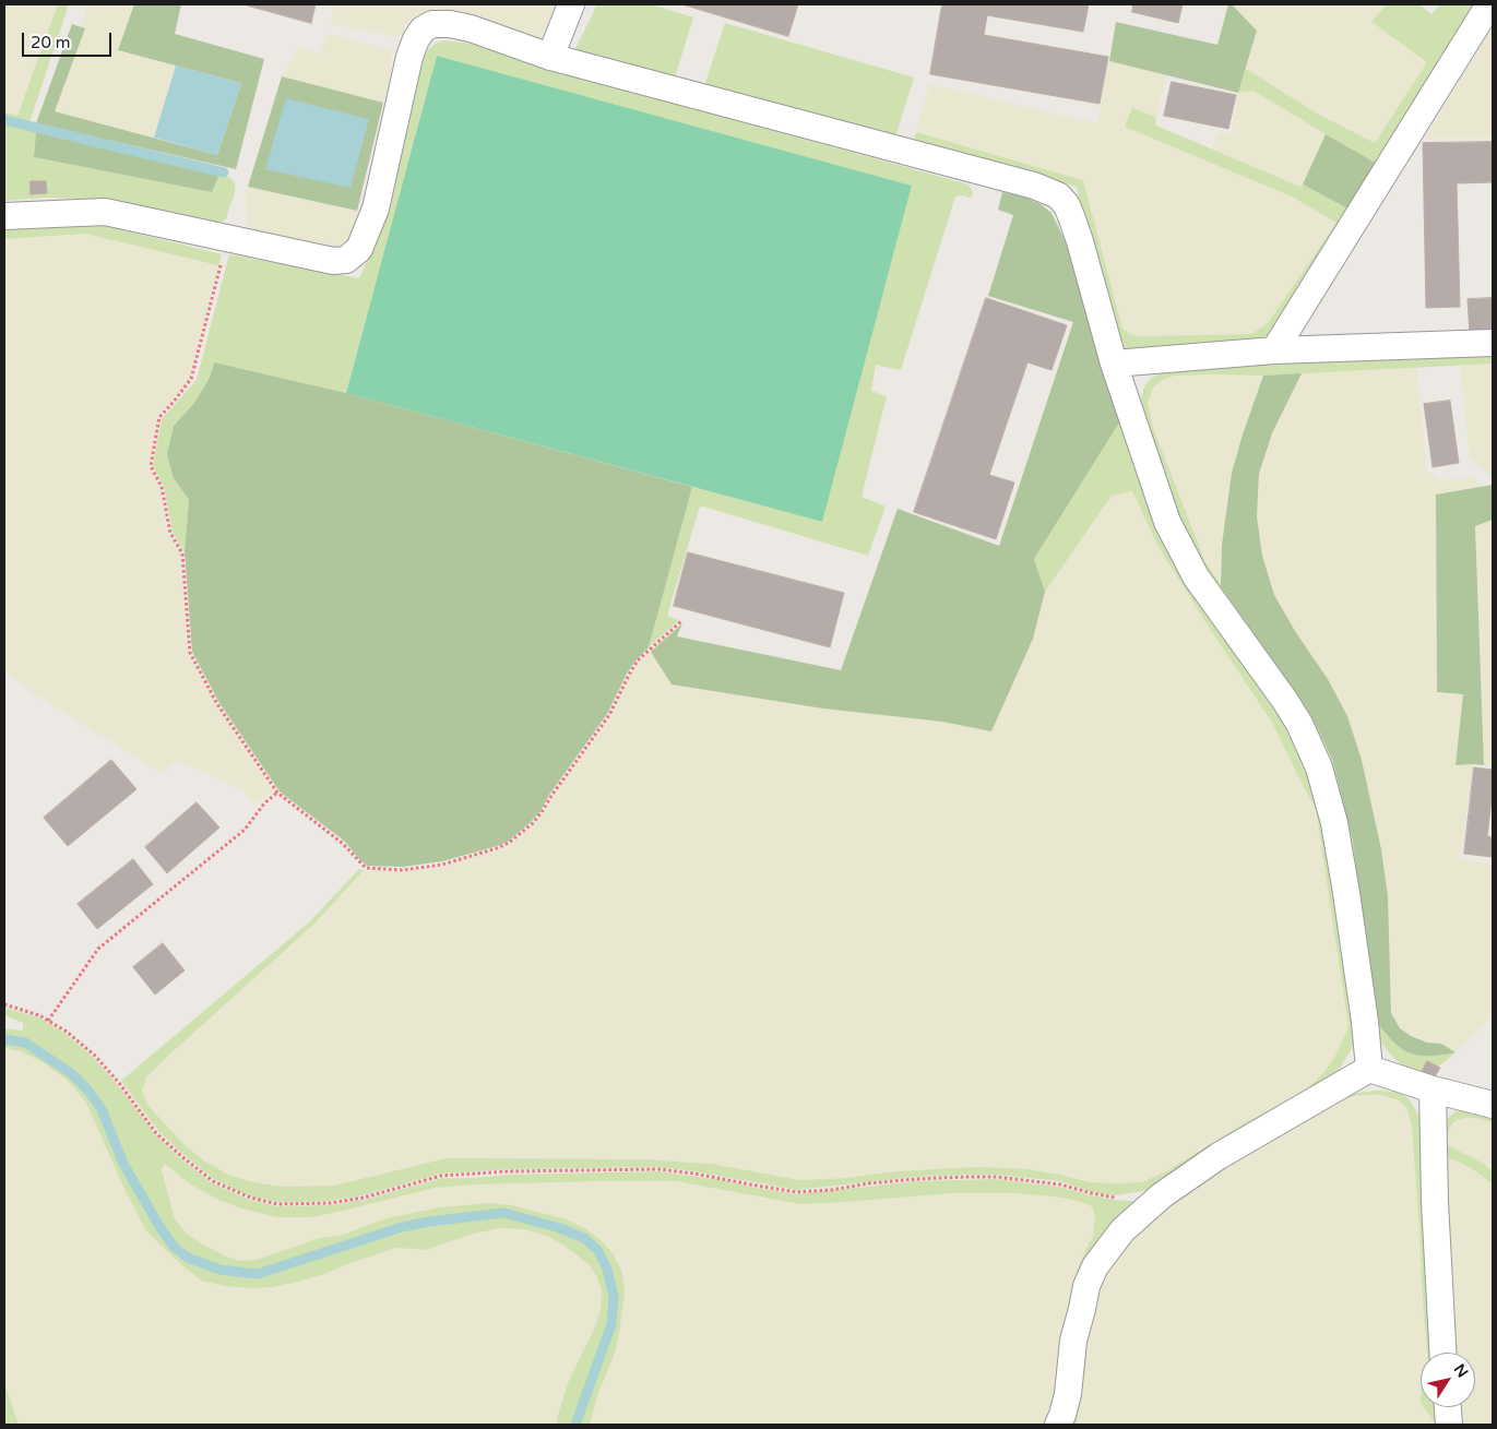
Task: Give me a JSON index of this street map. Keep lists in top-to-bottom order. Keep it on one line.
{"scale_bar":"20 m","north":"top right"}
